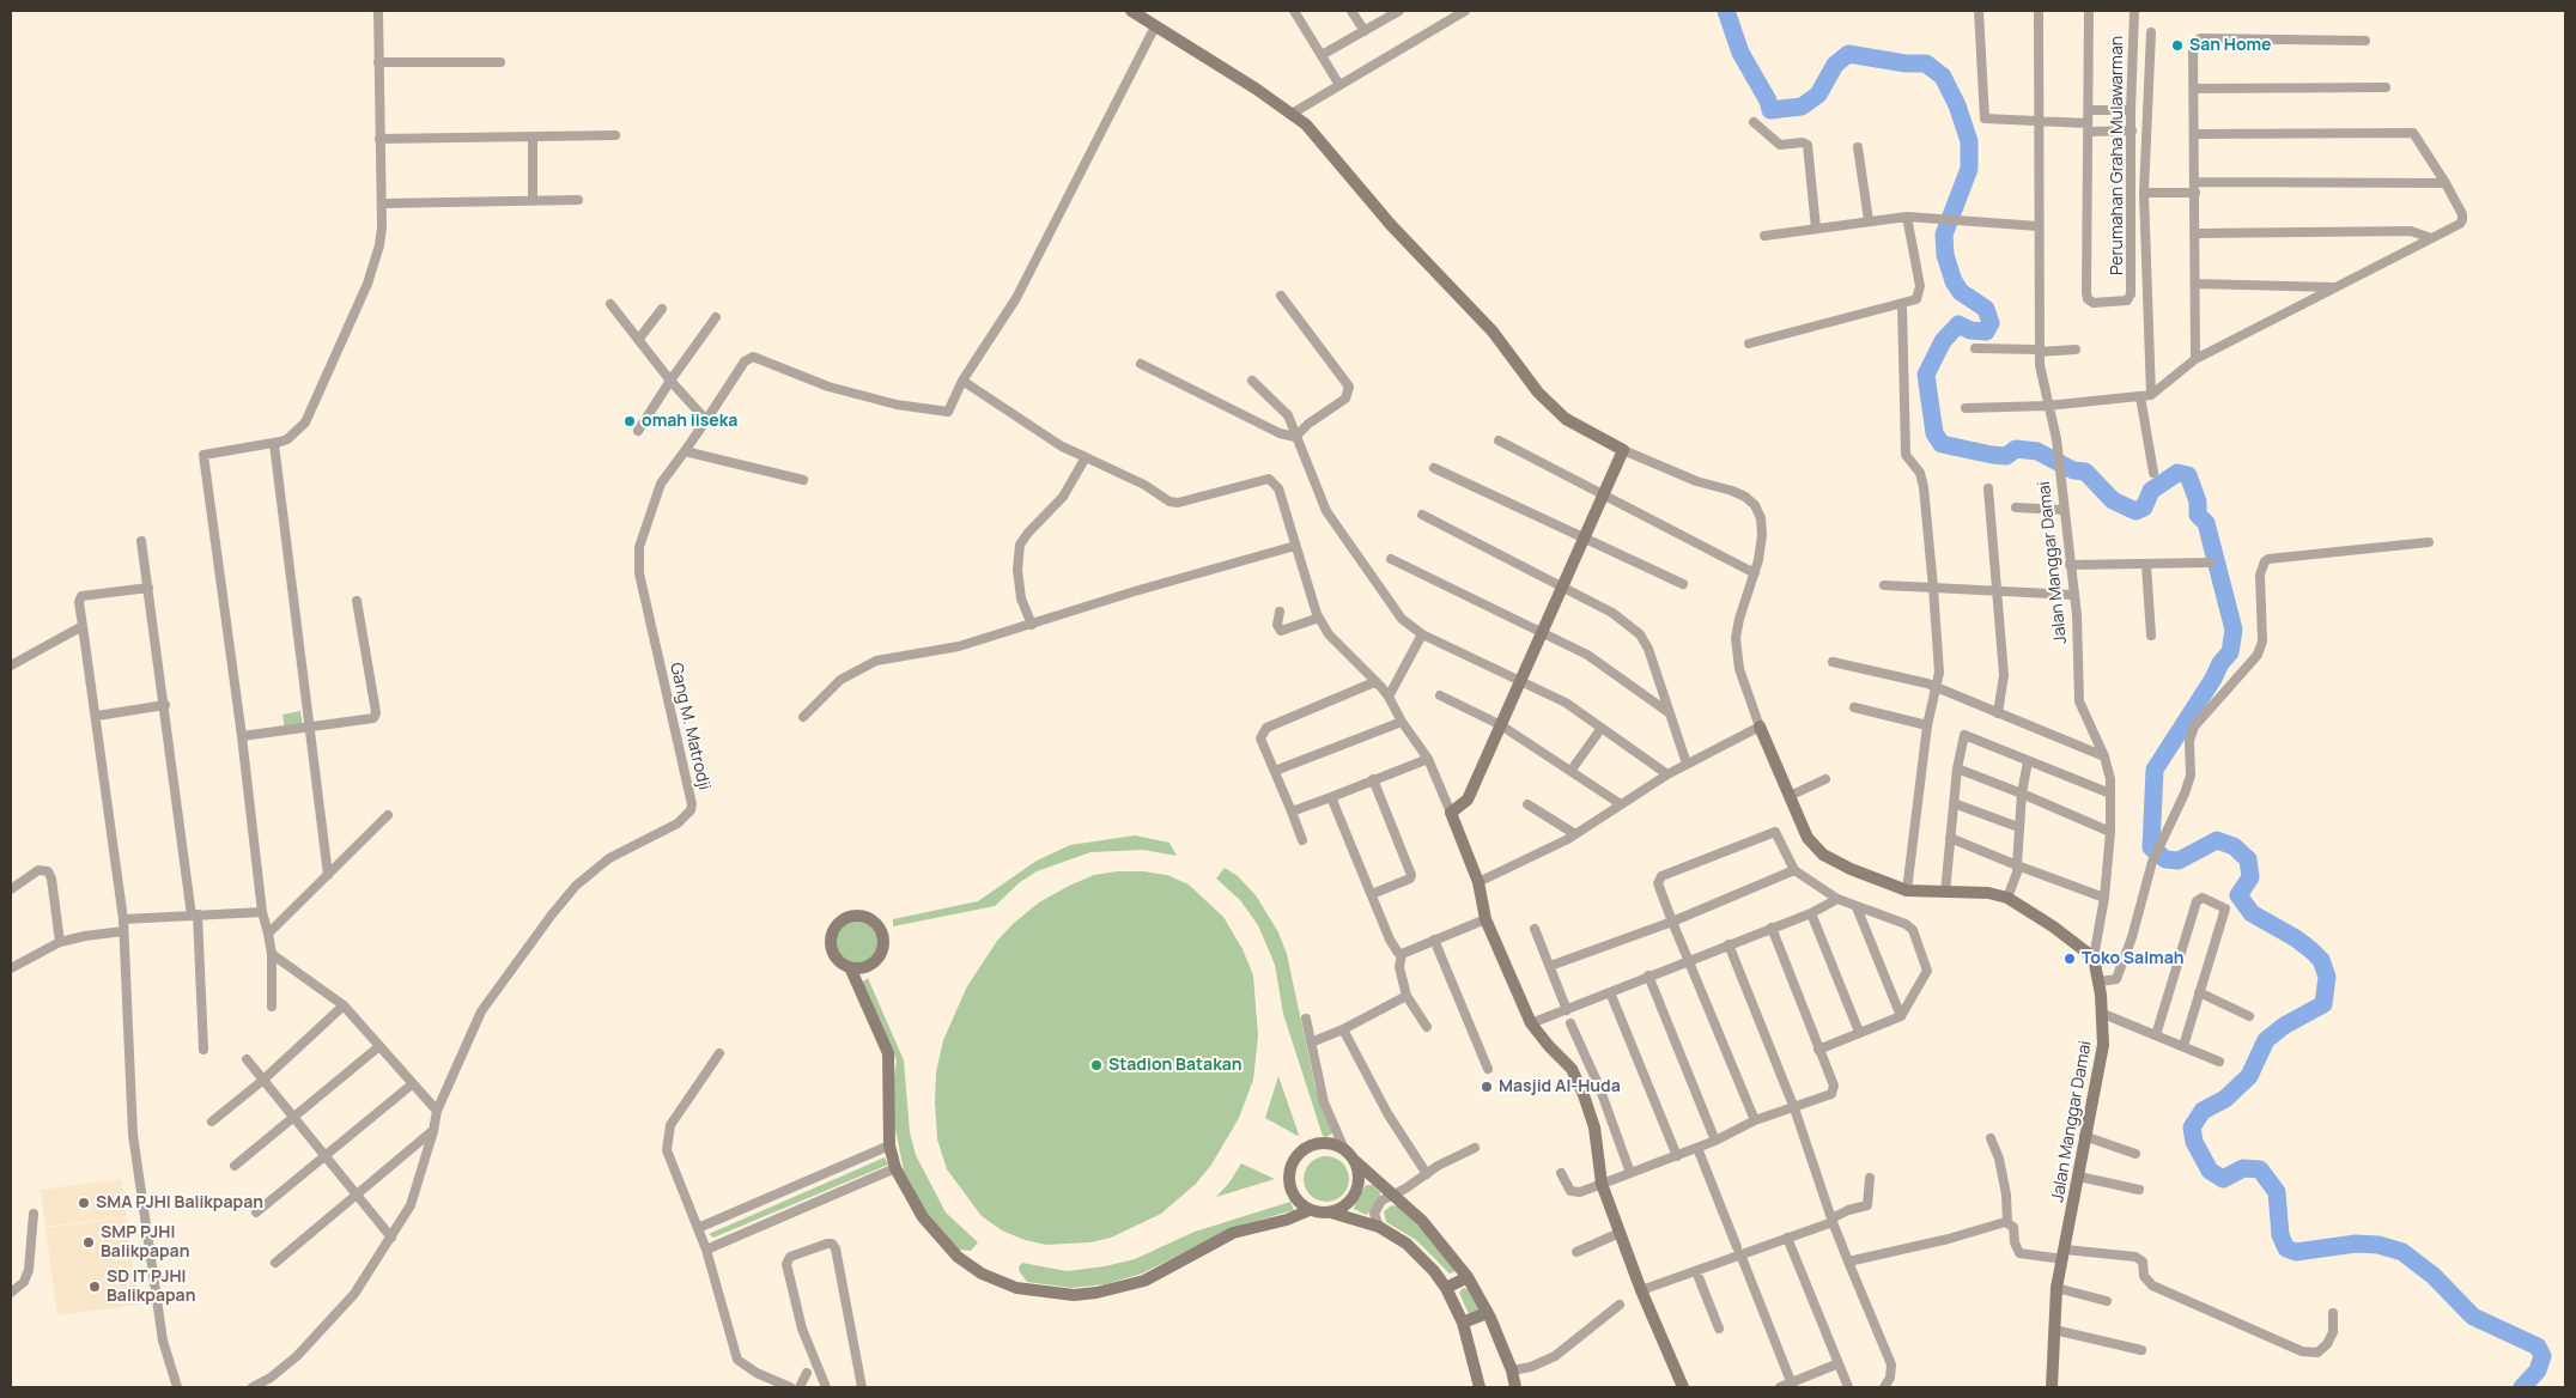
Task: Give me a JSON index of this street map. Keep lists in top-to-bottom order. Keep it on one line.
{"streets":{"street":["Perumahan Graha Mulawarman","Jalan Manggar Damai","Gang M. Matrodji"]},"crossings":[["Perumahan Graha Mulawarman","Jalan Manggar Damai"]],"places":["San Home","omah iiseka","Toko Salmah","Stadion Batakan","Masjid Al-Huda","SMA PJHI Balikpapan","SMP PJHI Balikpapan","SD IT PJHI Balikpapan"]}
